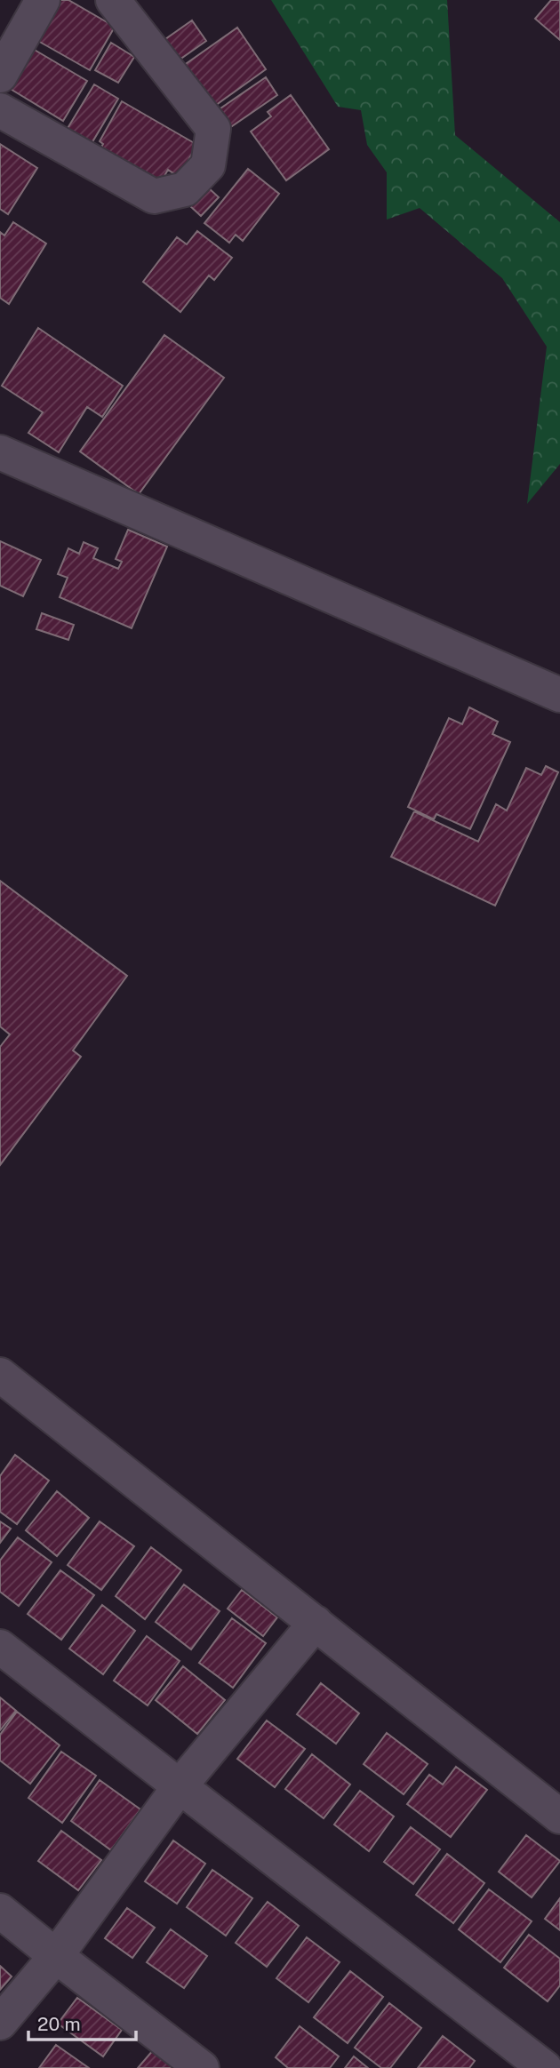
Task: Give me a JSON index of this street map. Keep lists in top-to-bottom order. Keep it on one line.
{"scale_bar":"20 m"}
